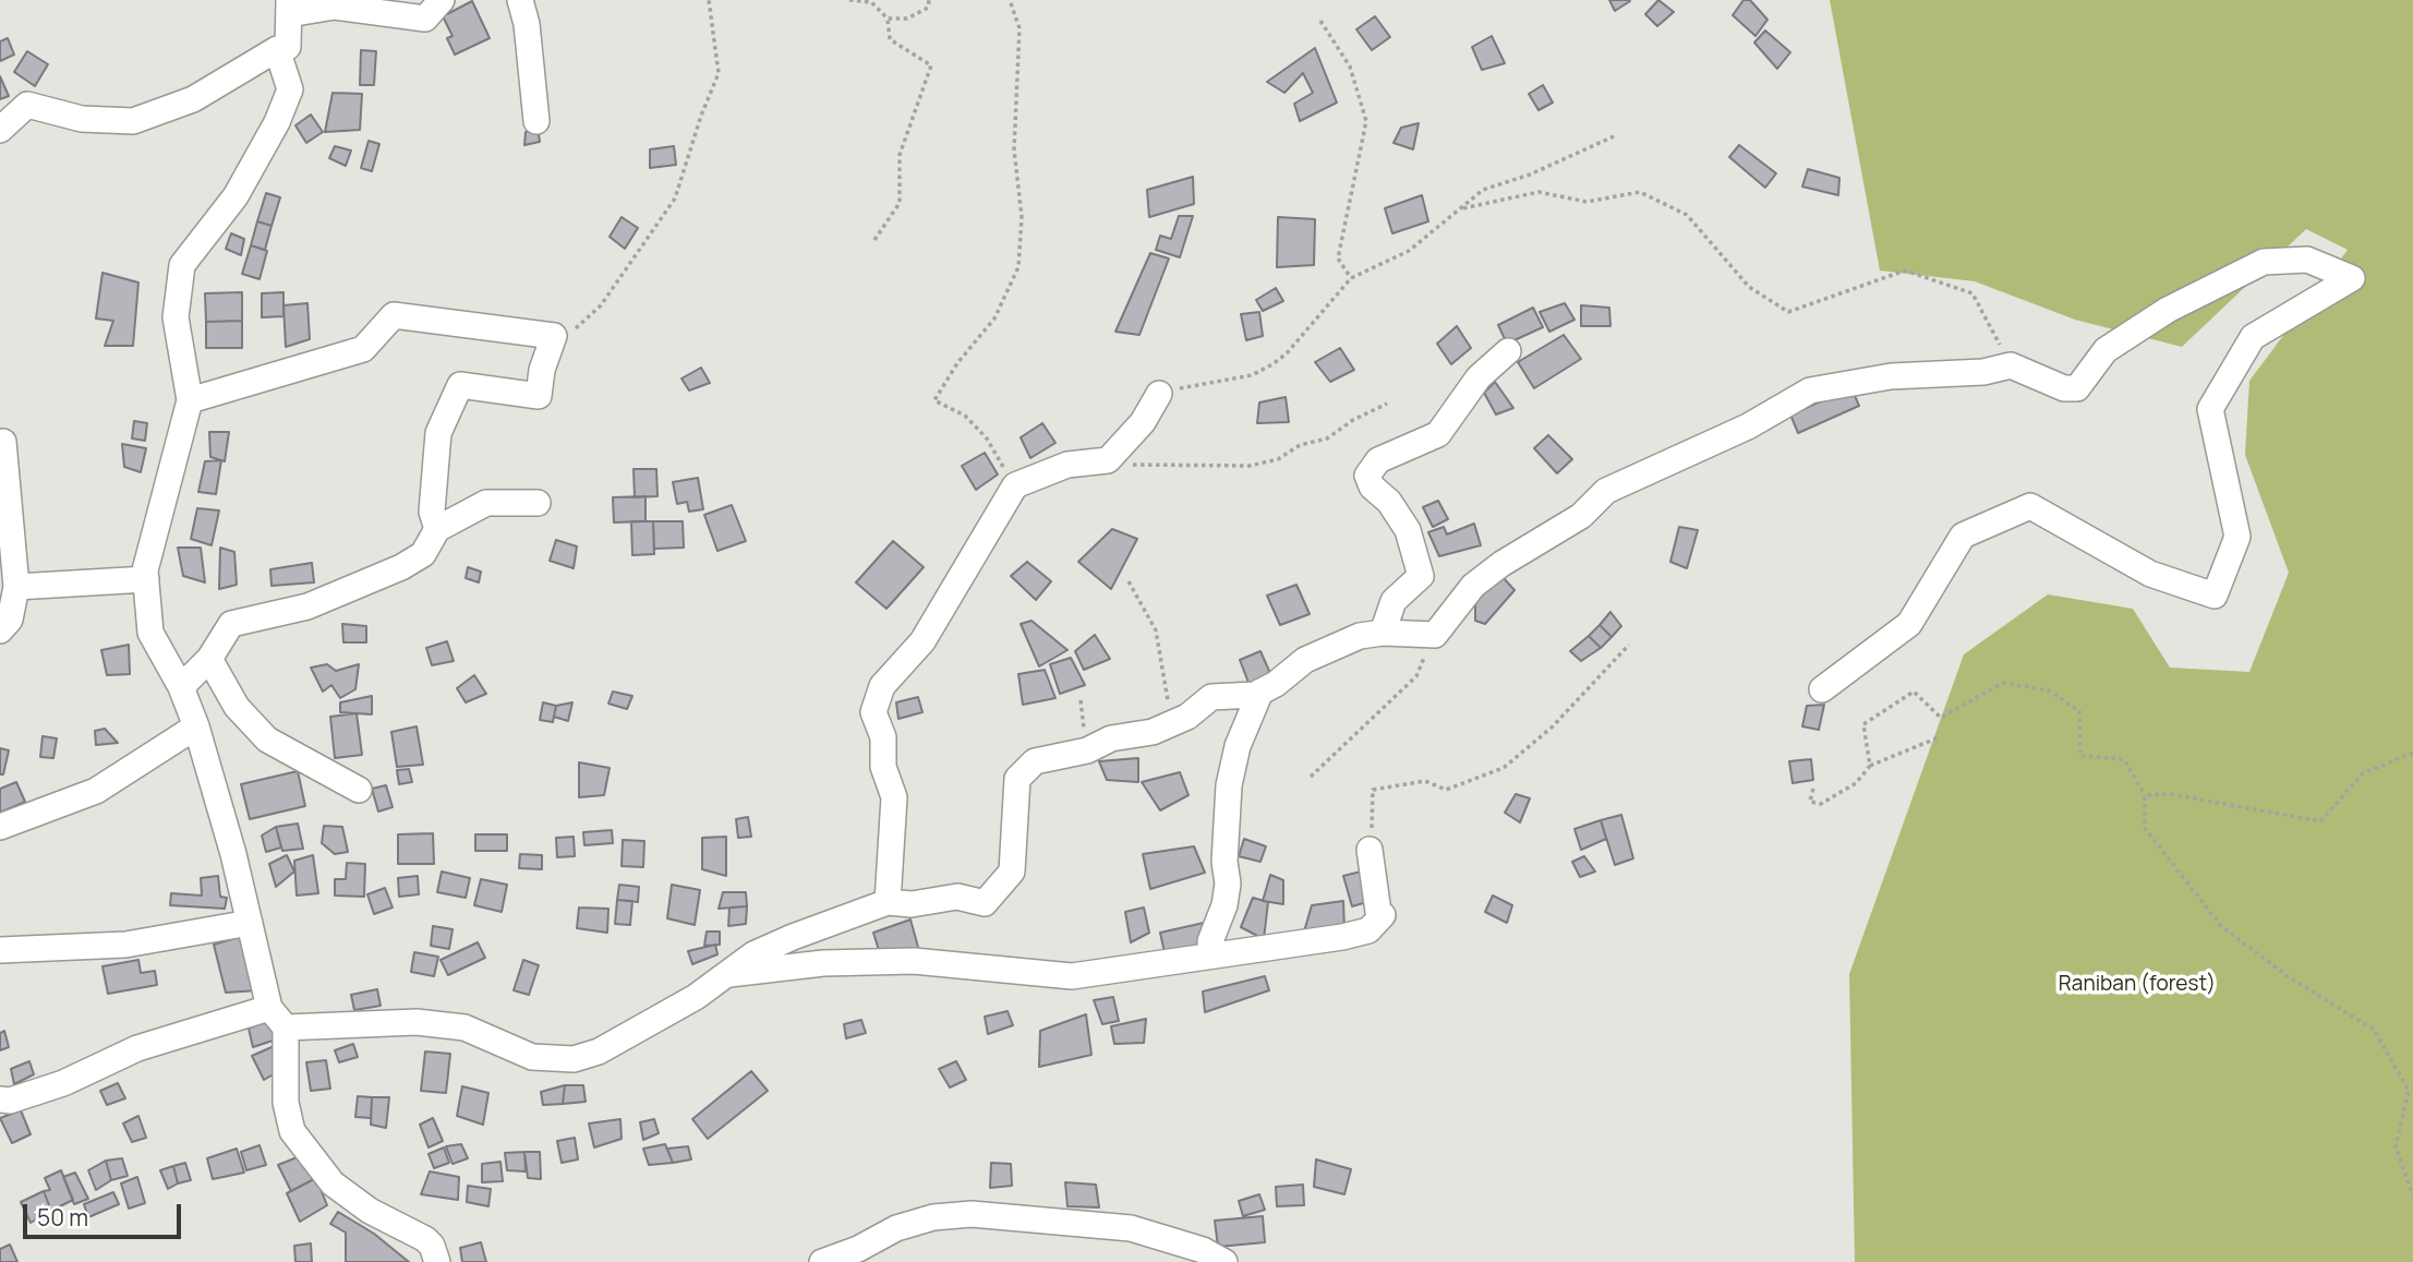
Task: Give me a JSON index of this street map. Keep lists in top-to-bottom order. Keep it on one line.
{"parks":["Raniban (forest)"],"scale_bar":"50 m"}
